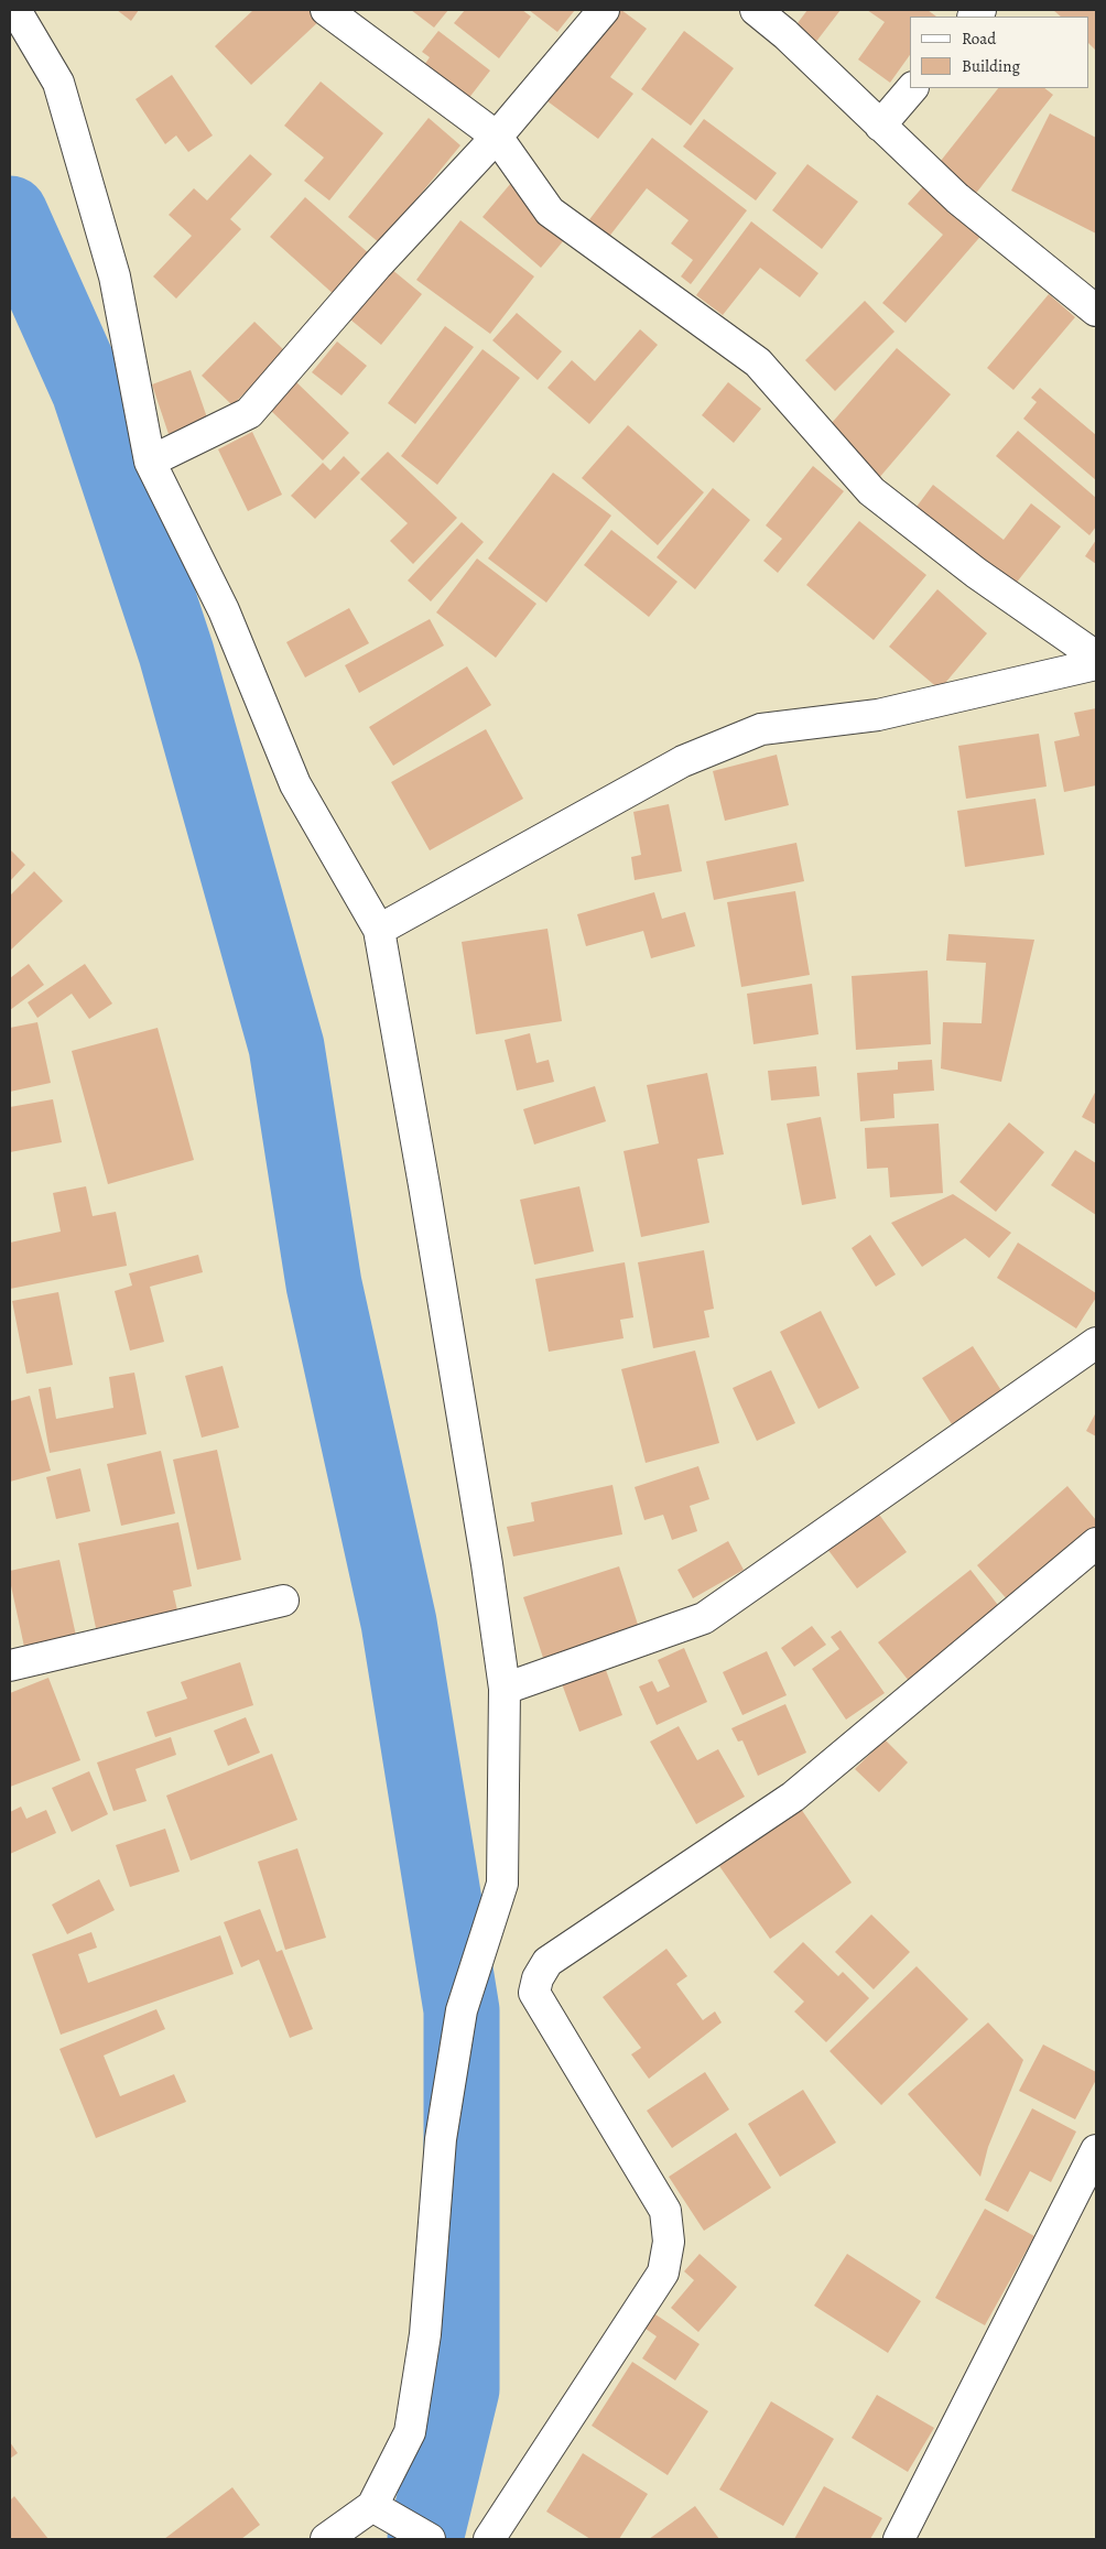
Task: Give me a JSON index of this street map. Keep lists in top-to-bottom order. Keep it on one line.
{"legend":["Road","Building"]}
